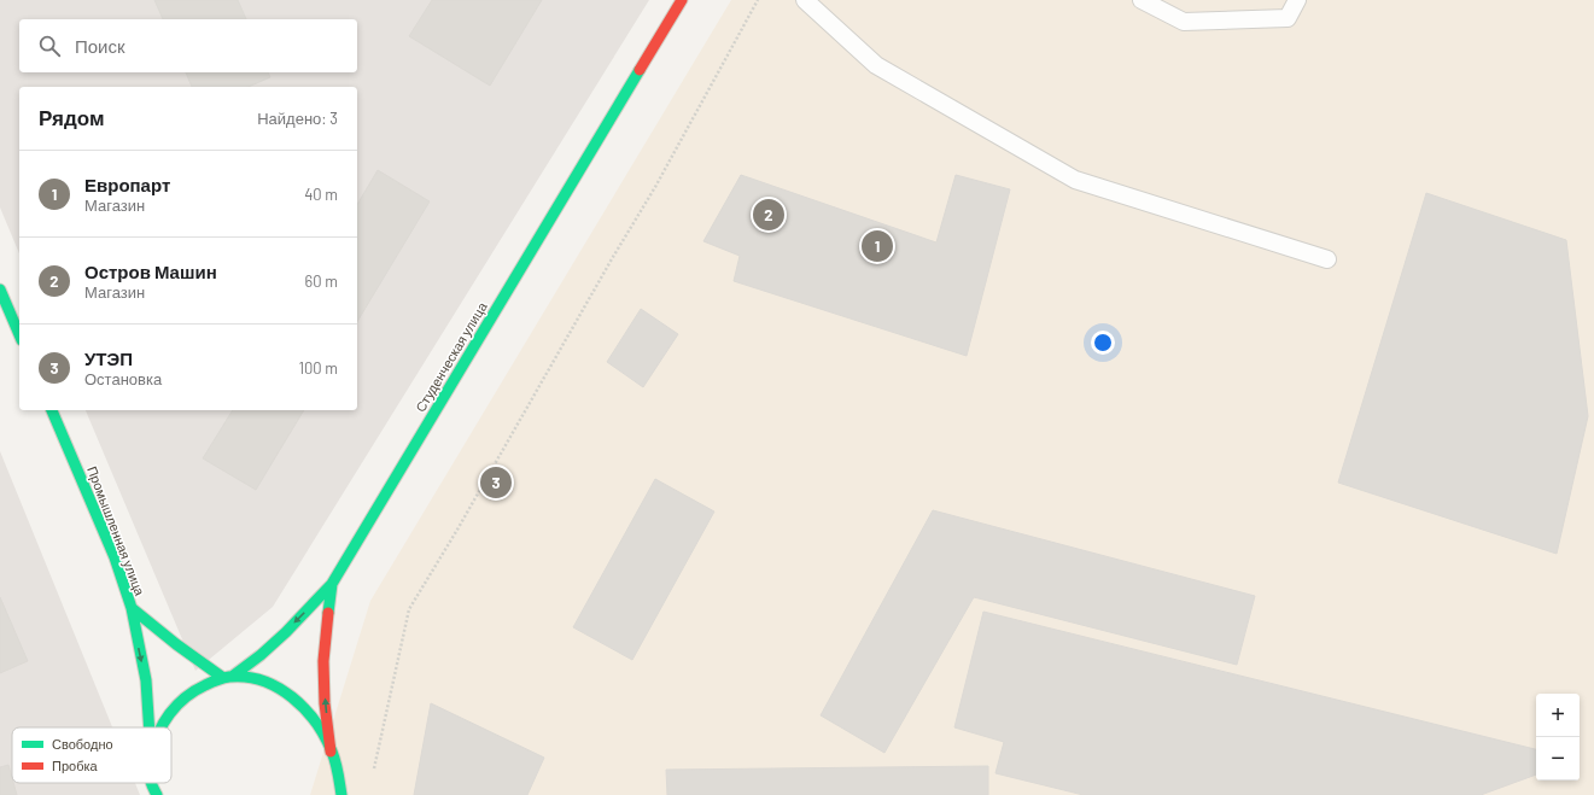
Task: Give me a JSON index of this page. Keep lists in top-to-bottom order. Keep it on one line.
{"streets":{"main road":["Студенческая улица","Промышленная улица"]},"legend":["Свободно","Пробка"],"page":{"search":"Поиск","heading":["Рядом","Найдено: 3"],"list":[{"mark":"1","name":"Европарт","note":"Магазин","value":"40 m"},{"mark":"2","name":"Остров Машин","note":"Магазин","value":"60 m"},{"mark":"3","name":"УТЭП","note":"Остановка","value":"100 m"}],"pins":["2","1","3"],"map_buttons":["+","−"]}}
